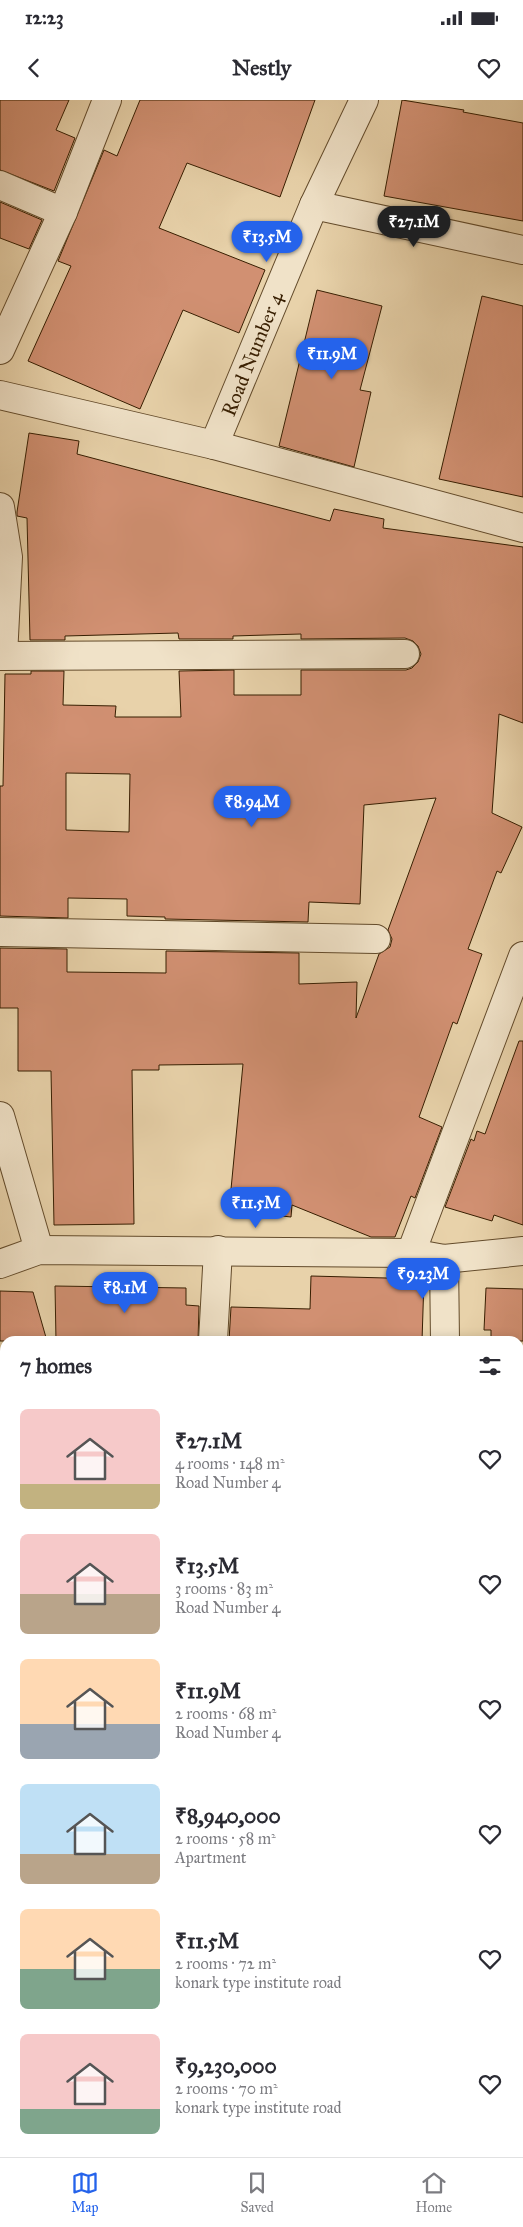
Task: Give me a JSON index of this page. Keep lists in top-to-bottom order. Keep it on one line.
{"streets":{"street":["Road Number 4"]},"page":{"status":"12:23","header":"Nestly","price":["₹27.1M","₹13.5M","₹11.9M","₹8.94M","₹11.5M","₹9.23M","₹8.1M"],"heading":"7 homes","list":[{"name":"₹27.1M","note":"4 rooms · 148 m² · Road Number 4"},{"name":"₹13.5M","note":"3 rooms · 83 m² · Road Number 4"},{"name":"₹11.9M","note":"2 rooms · 68 m² · Road Number 4"},{"name":"₹8,940,000","note":"2 rooms · 58 m² · Apartment"},{"name":"₹11.5M","note":"2 rooms · 72 m² · konark type institute road"},{"name":"₹9,230,000","note":"2 rooms · 70 m² · konark type institute road"}],"tabs":["Map","Saved","Home"]}}
